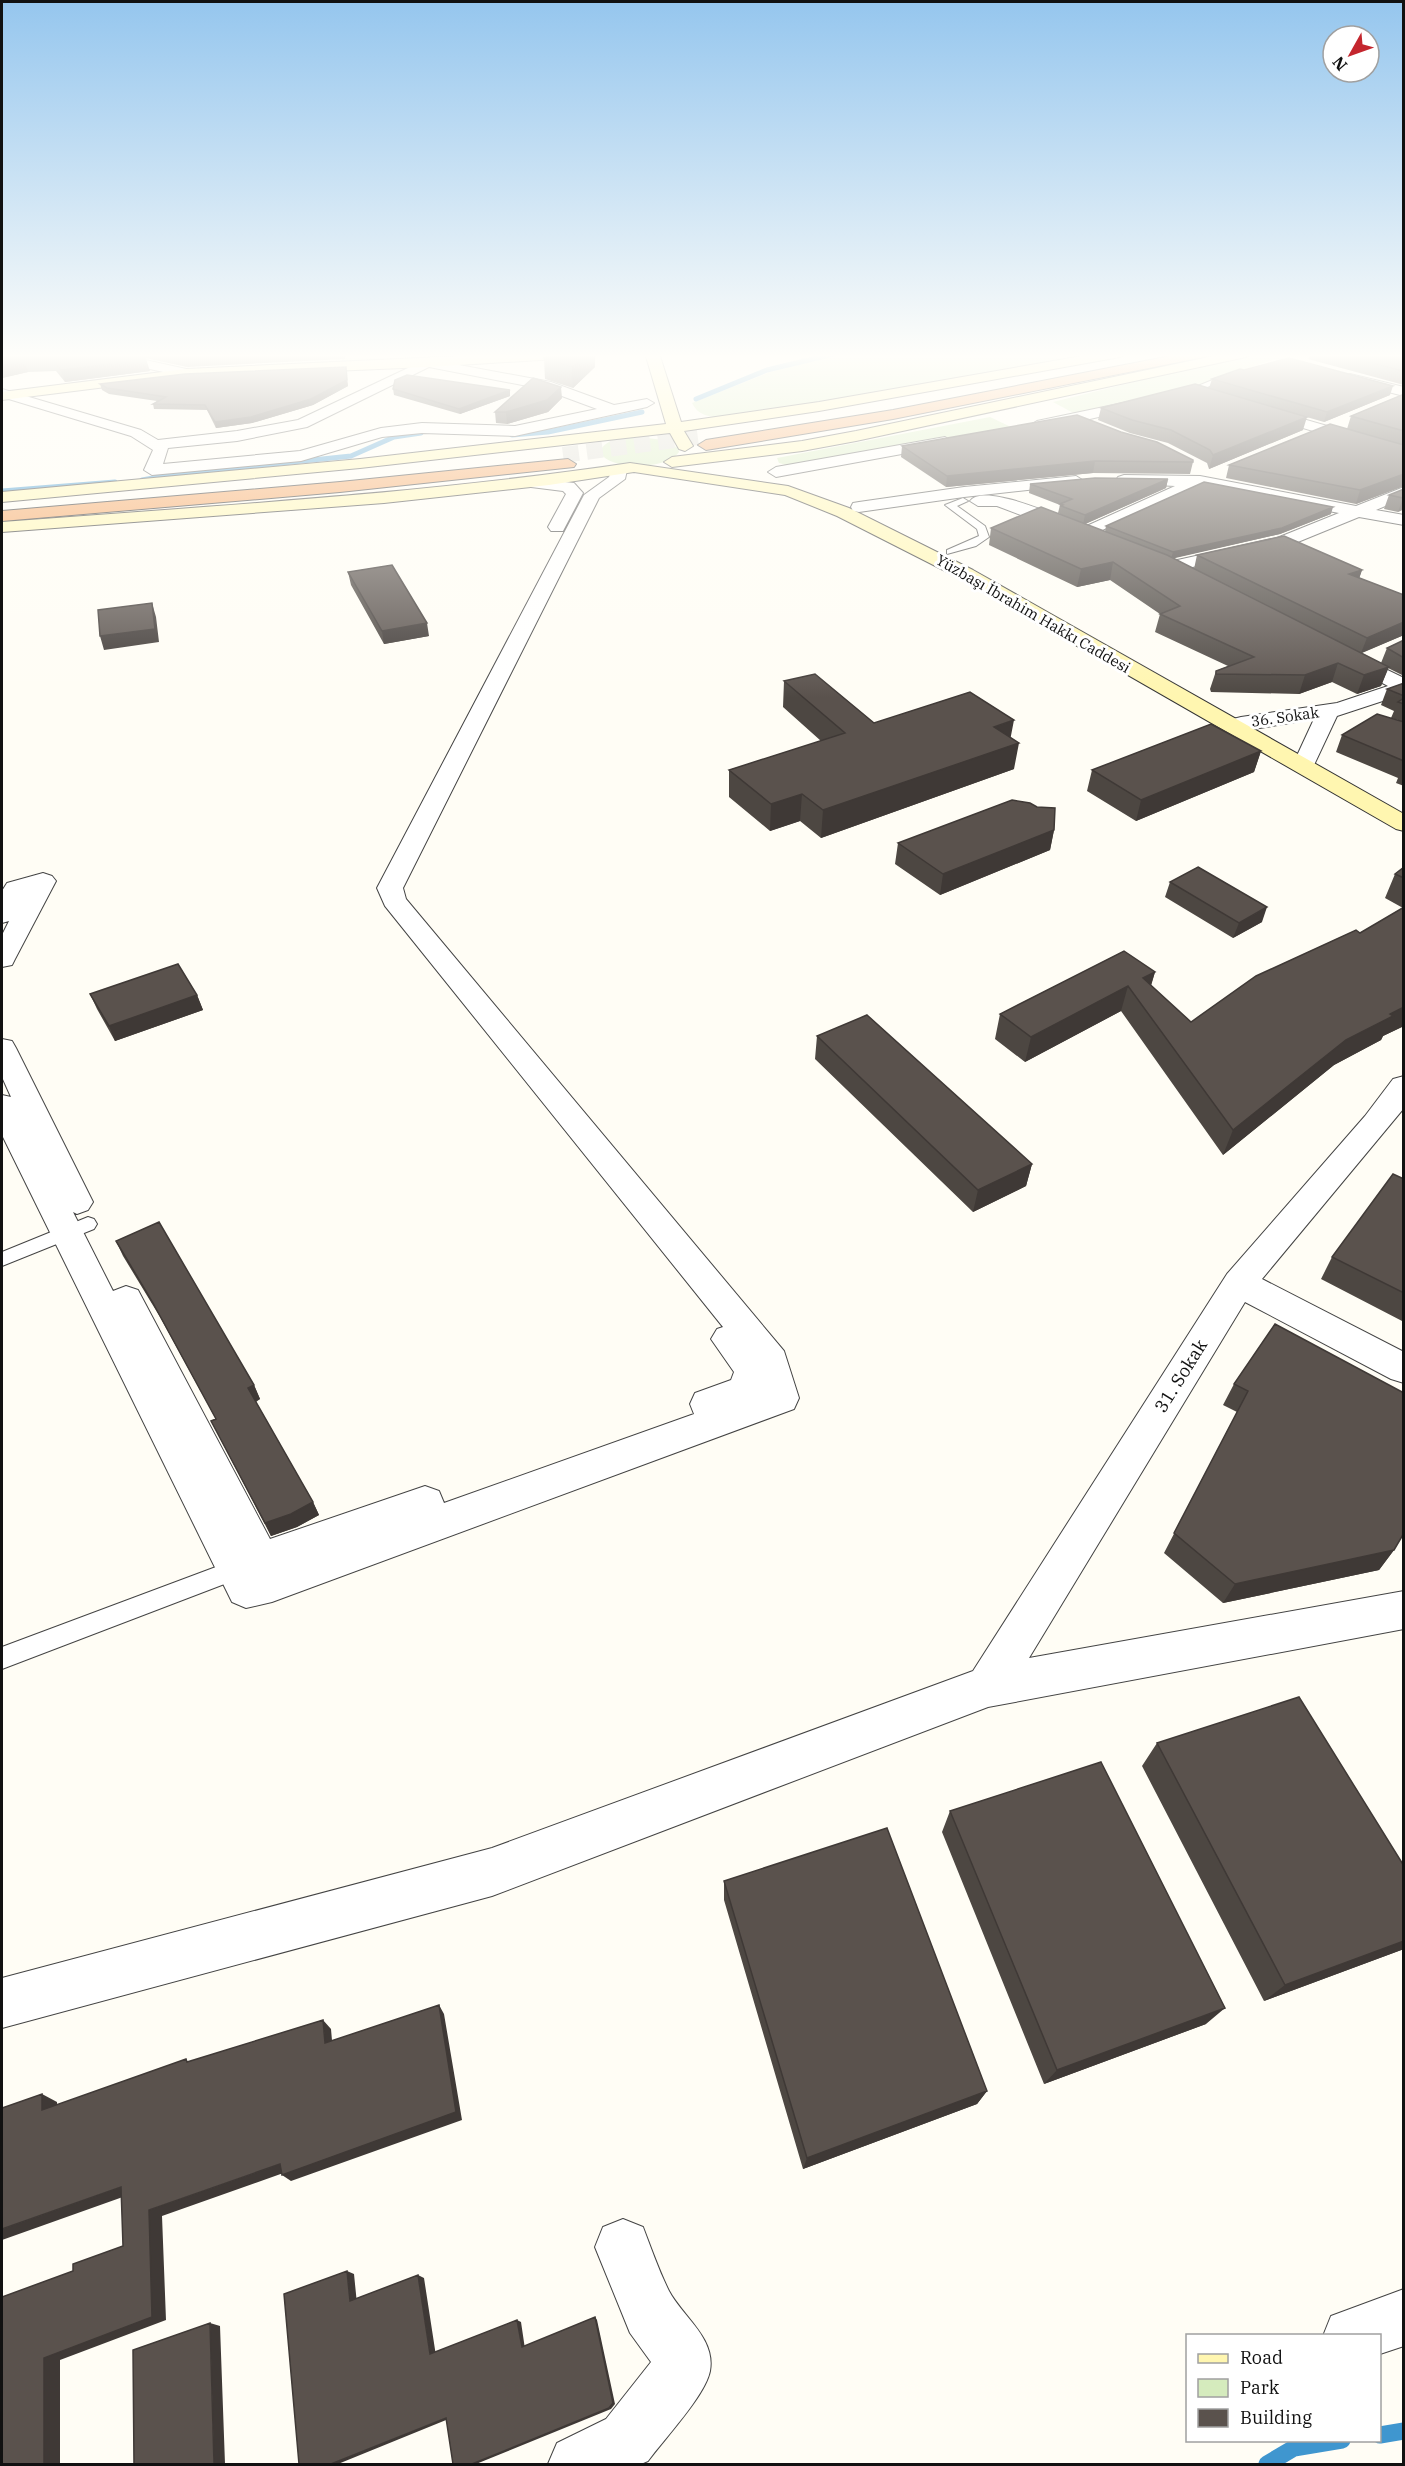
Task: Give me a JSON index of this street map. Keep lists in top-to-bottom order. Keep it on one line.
{"streets":{"main road":["Yüzbaşı İbrahim Hakkı Caddesi"],"street":["36. Sokak","31. Sokak"]},"crossings":[["Yüzbaşı İbrahim Hakkı Caddesi","36. Sokak"]],"legend":["Road","Park","Building"],"north":"bottom left"}
